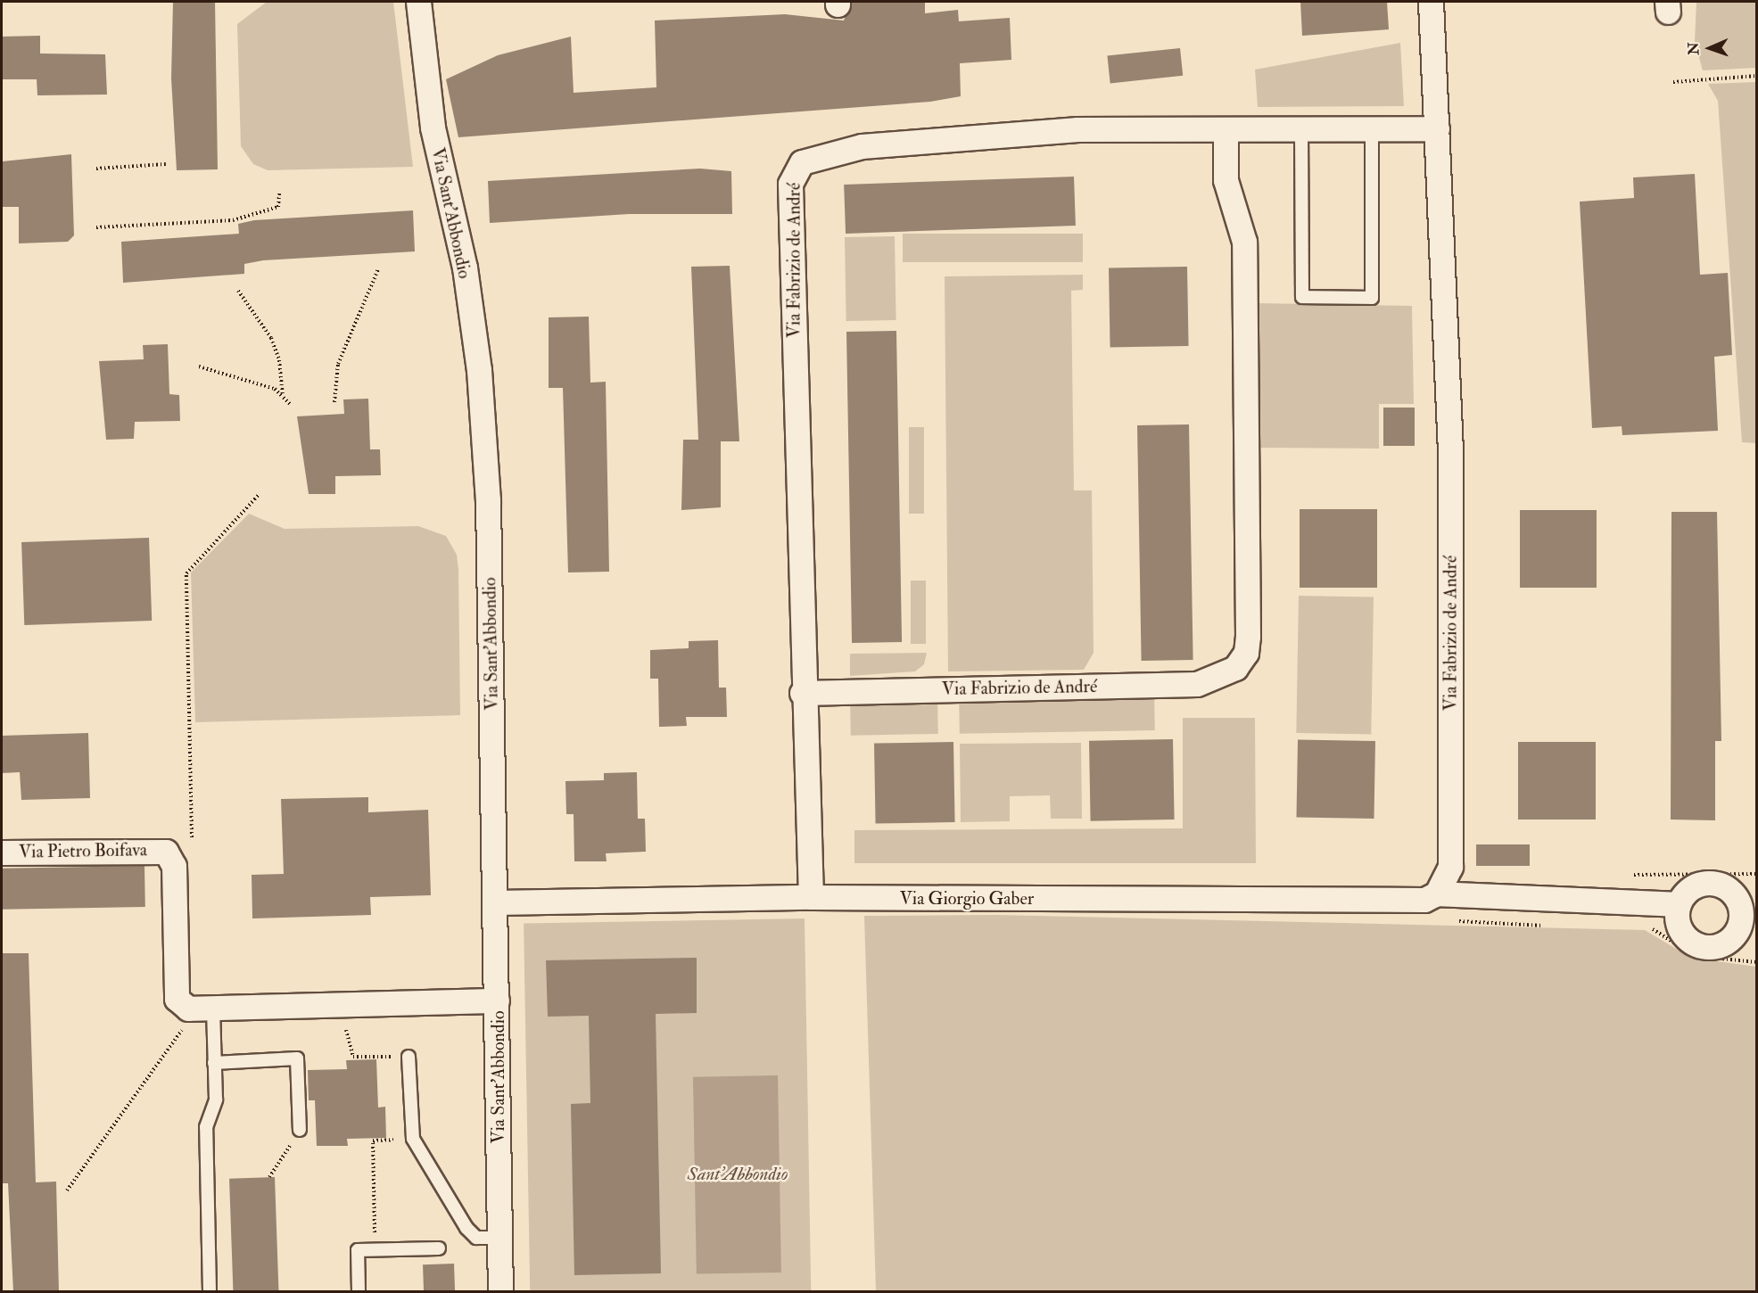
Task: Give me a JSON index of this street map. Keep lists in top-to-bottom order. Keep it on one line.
{"streets":{"street":["Via Sant'Abbondio","Via Fabrizio de André","Via Pietro Boifava","Via Giorgio Gaber"]},"crossings":[["Via Sant'Abbondio","Via Giorgio Gaber"],["Via Fabrizio de André","Via Giorgio Gaber"]],"water":["Sant'Abbondio"],"north":"left"}
